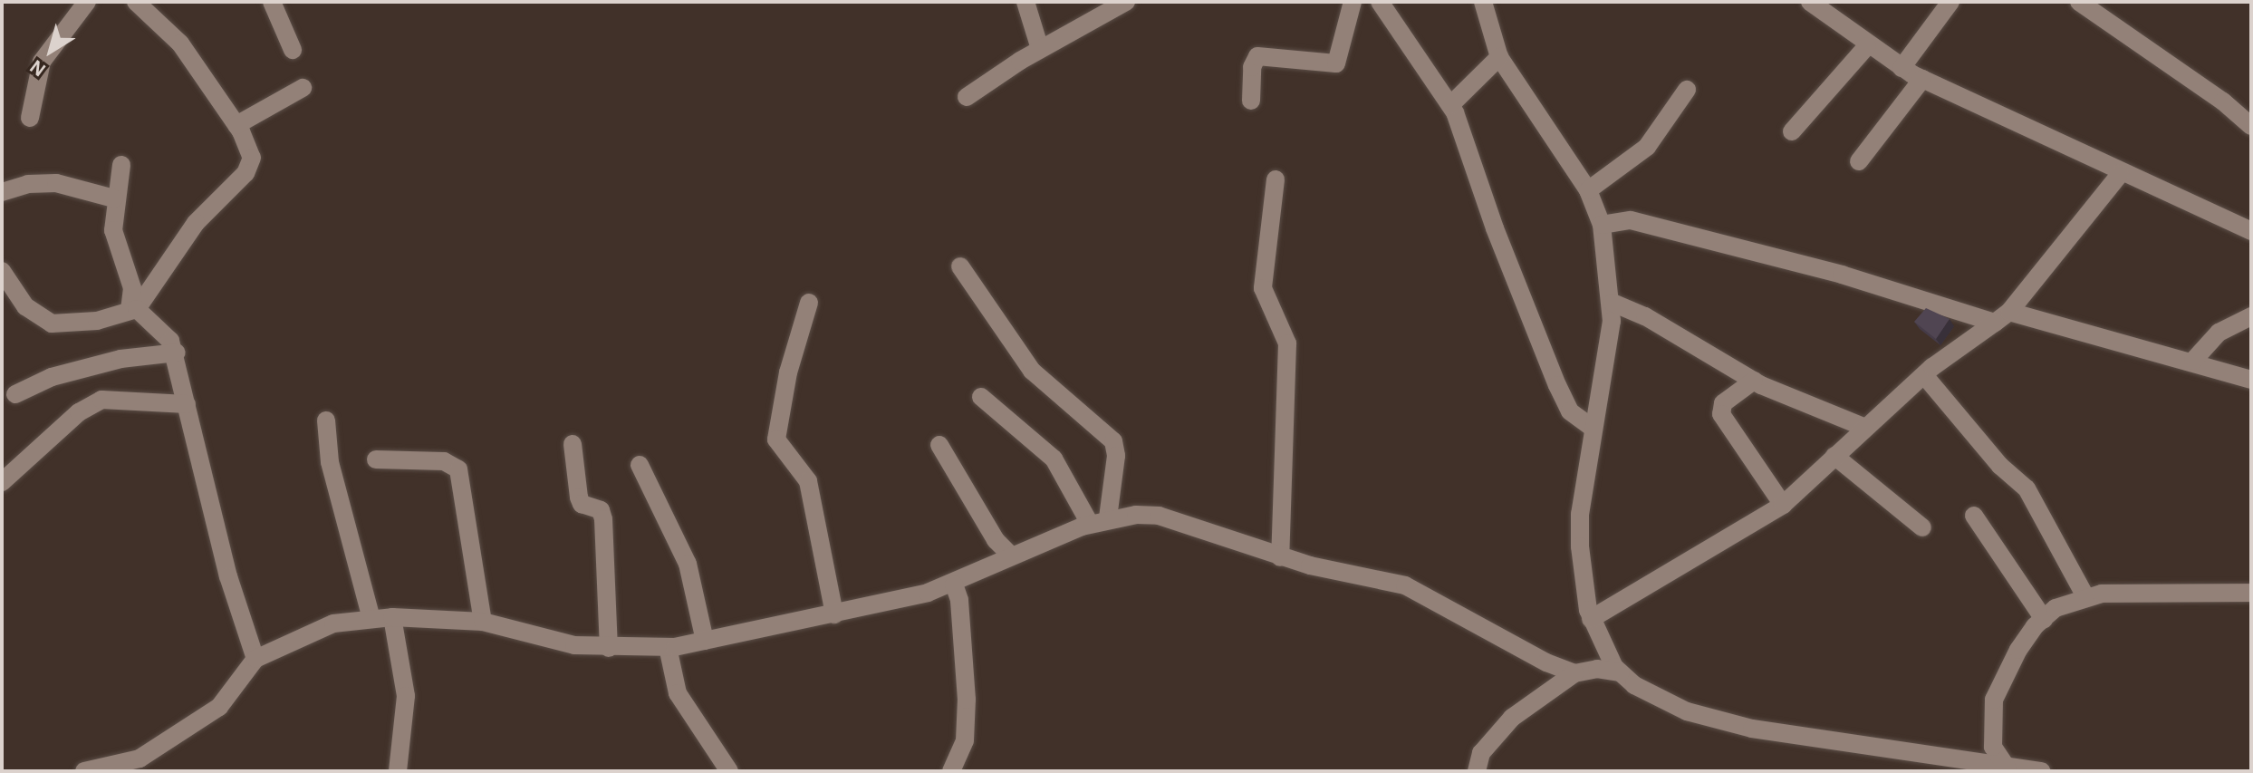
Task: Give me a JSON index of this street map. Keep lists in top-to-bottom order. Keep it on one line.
{"north":"bottom left"}
